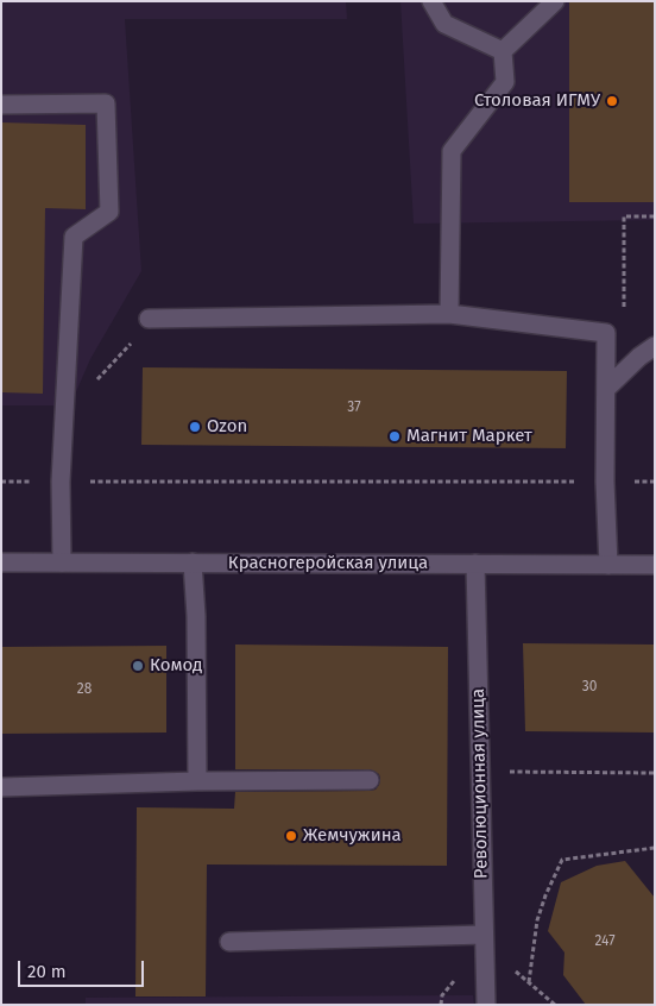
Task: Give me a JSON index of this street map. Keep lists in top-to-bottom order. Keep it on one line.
{"streets":{"street":["Красногеройская улица","Революционная улица"]},"crossings":[["Красногеройская улица","Революционная улица"]],"places":["Столовая ИГМУ","Ozon","Магнит Маркет","Комод","Жемчужина"],"house_numbers":["37","30","28","247"],"scale_bar":"20 m"}
